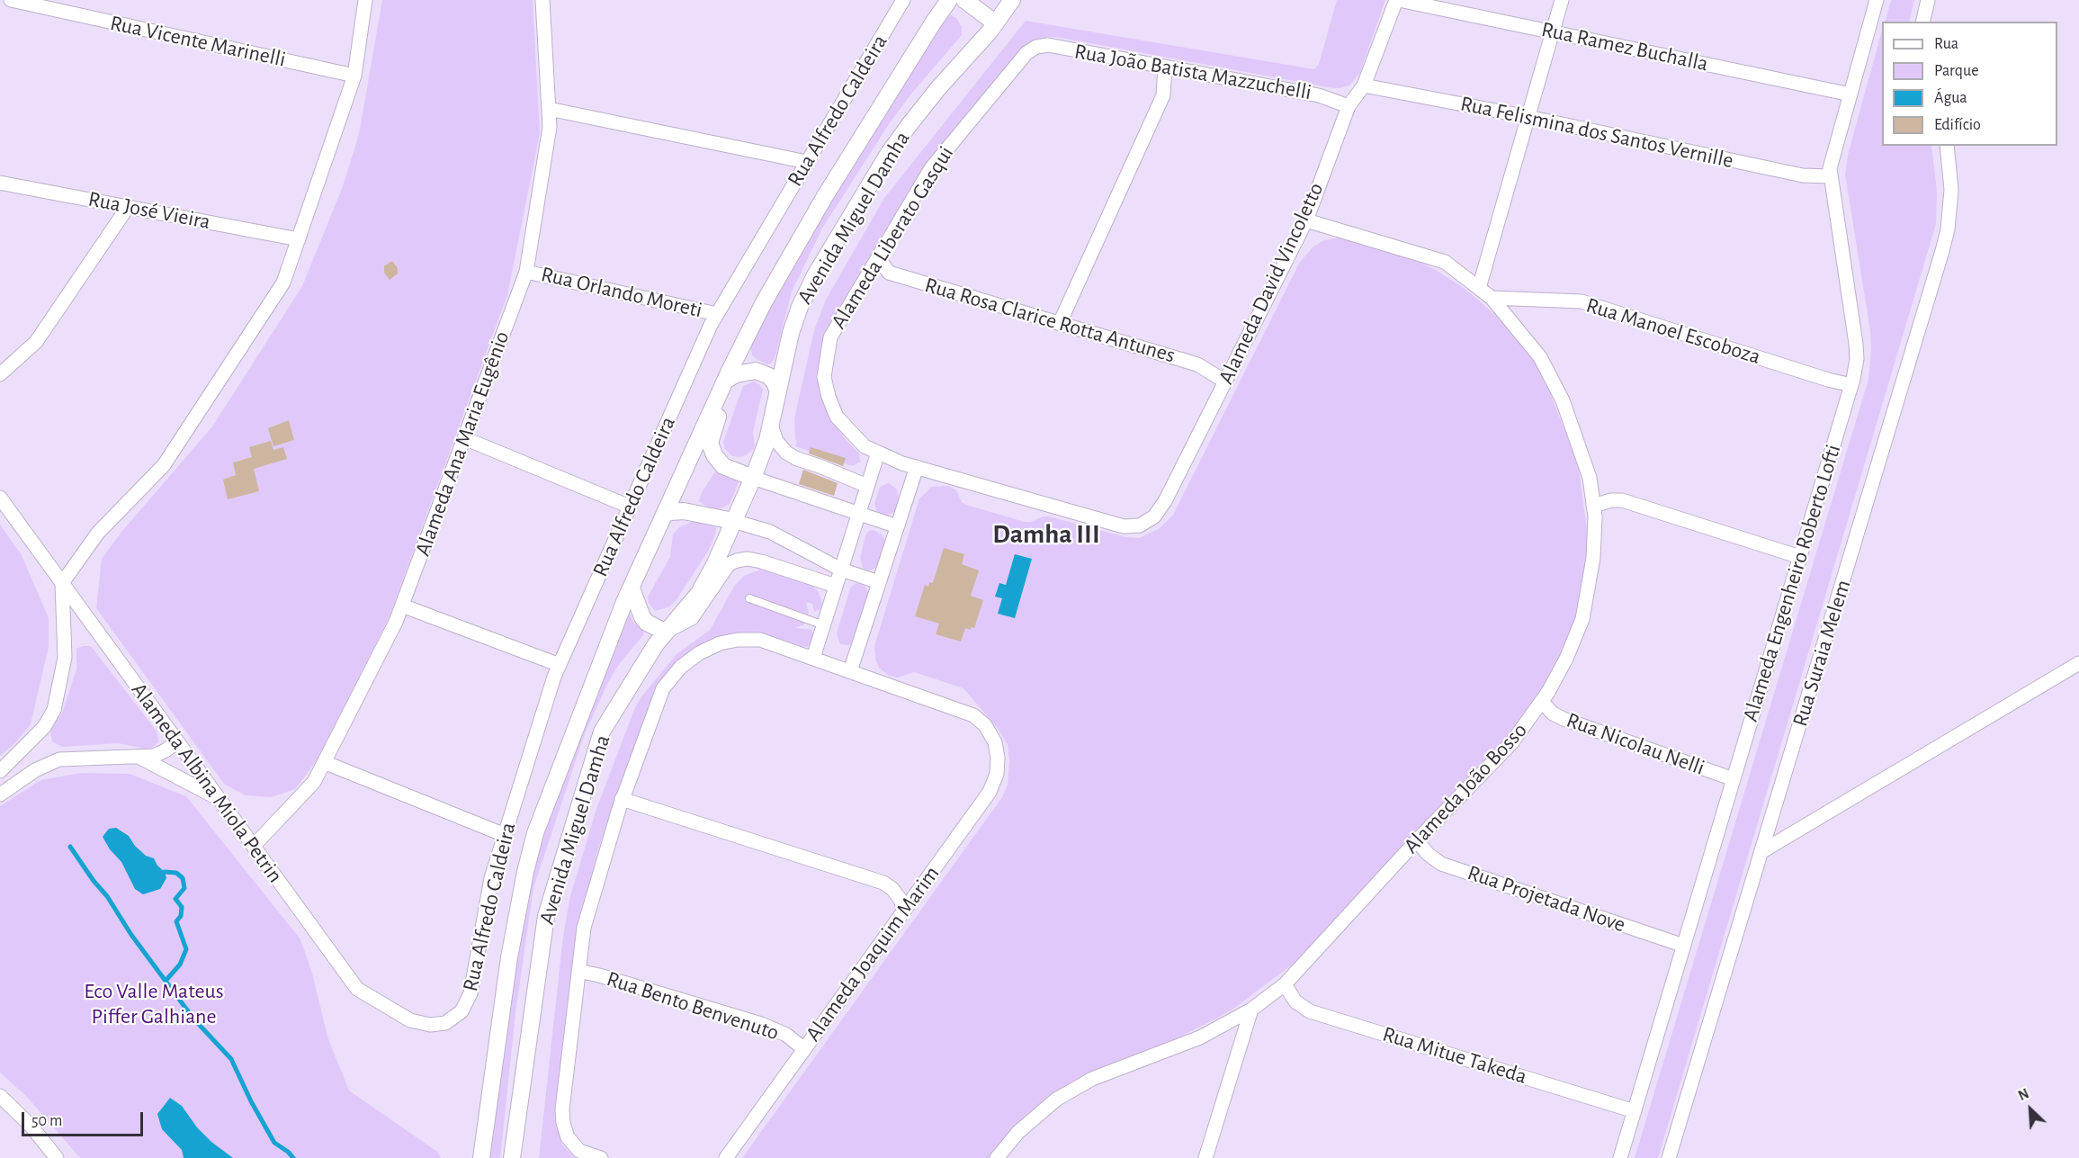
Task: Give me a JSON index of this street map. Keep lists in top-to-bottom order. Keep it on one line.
{"streets":{"street":["Rua Vicente Marinelli","Rua Ramez Buchalla","Rua João Batista Mazzuchelli","Rua Alfredo Caldeira","Rua Felismina dos Santos Vernille","Rua José Vieira","Avenida Miguel Damha","Alameda Liberato Gasqui","Alameda David Vincoletto","Rua Orlando Moreti","Rua Rosa Clarice Rotta Antunes","Rua Manoel Escoboza","Alameda Ana Maria Eugênio","Alameda Engenheiro Roberto Lofti","Rua Suraia Melem","Rua Nicolau Nelli","Alameda Albina Miola Petrin","Alameda João Bosso","Rua Projetada Nove","Alameda Joaquim Marim","Rua Bento Benvenuto","Rua Mitue Takeda"]},"crossings":[["Rua Ramez Buchalla","Alameda David Vincoletto"],["Rua Ramez Buchalla","Alameda Engenheiro Roberto Lofti"],["Rua João Batista Mazzuchelli","Alameda Liberato Gasqui"],["Rua João Batista Mazzuchelli","Alameda David Vincoletto"],["Rua Alfredo Caldeira","Rua Orlando Moreti"],["Rua Alfredo Caldeira","Alameda Albina Miola Petrin"],["Rua Felismina dos Santos Vernille","Alameda David Vincoletto"],["Rua Felismina dos Santos Vernille","Alameda Engenheiro Roberto Lofti"],["Alameda Liberato Gasqui","Rua Rosa Clarice Rotta Antunes"],["Alameda David Vincoletto","Rua Rosa Clarice Rotta Antunes"],["Alameda David Vincoletto","Alameda João Bosso"],["Rua Orlando Moreti","Alameda Ana Maria Eugênio"],["Rua Manoel Escoboza","Alameda Engenheiro Roberto Lofti"],["Rua Manoel Escoboza","Alameda João Bosso"],["Alameda Ana Maria Eugênio","Alameda Albina Miola Petrin"],["Alameda Engenheiro Roberto Lofti","Rua Nicolau Nelli"],["Alameda Engenheiro Roberto Lofti","Rua Projetada Nove"],["Alameda Engenheiro Roberto Lofti","Rua Mitue Takeda"],["Rua Nicolau Nelli","Alameda João Bosso"],["Alameda João Bosso","Rua Projetada Nove"],["Alameda João Bosso","Rua Mitue Takeda"],["Alameda Joaquim Marim","Rua Bento Benvenuto"]],"districts":["Damha III"],"parks":["Eco Valle Mateus Piffer Galhiane"],"legend":["Rua","Parque","Água","Edifício"],"scale_bar":"50 m","north":"top left"}
